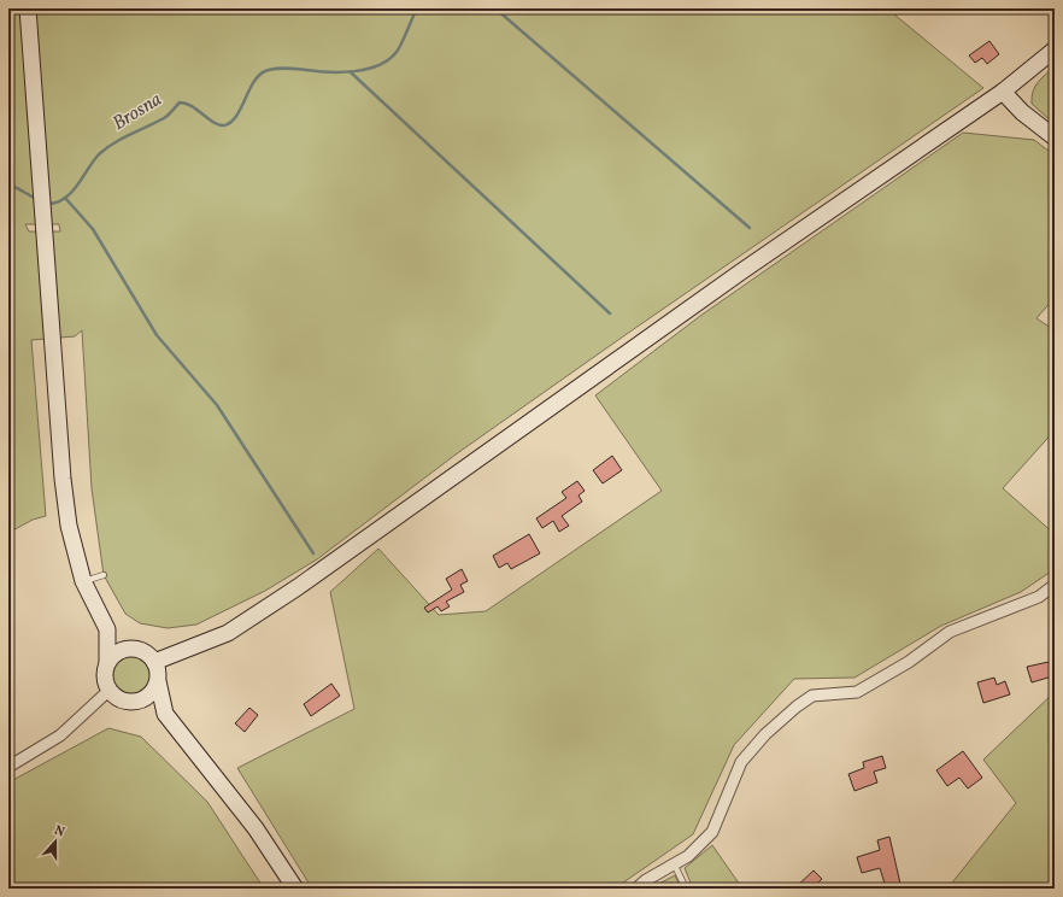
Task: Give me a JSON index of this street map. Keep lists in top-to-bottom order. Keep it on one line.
{"water":["Brosna"],"north":"top"}
